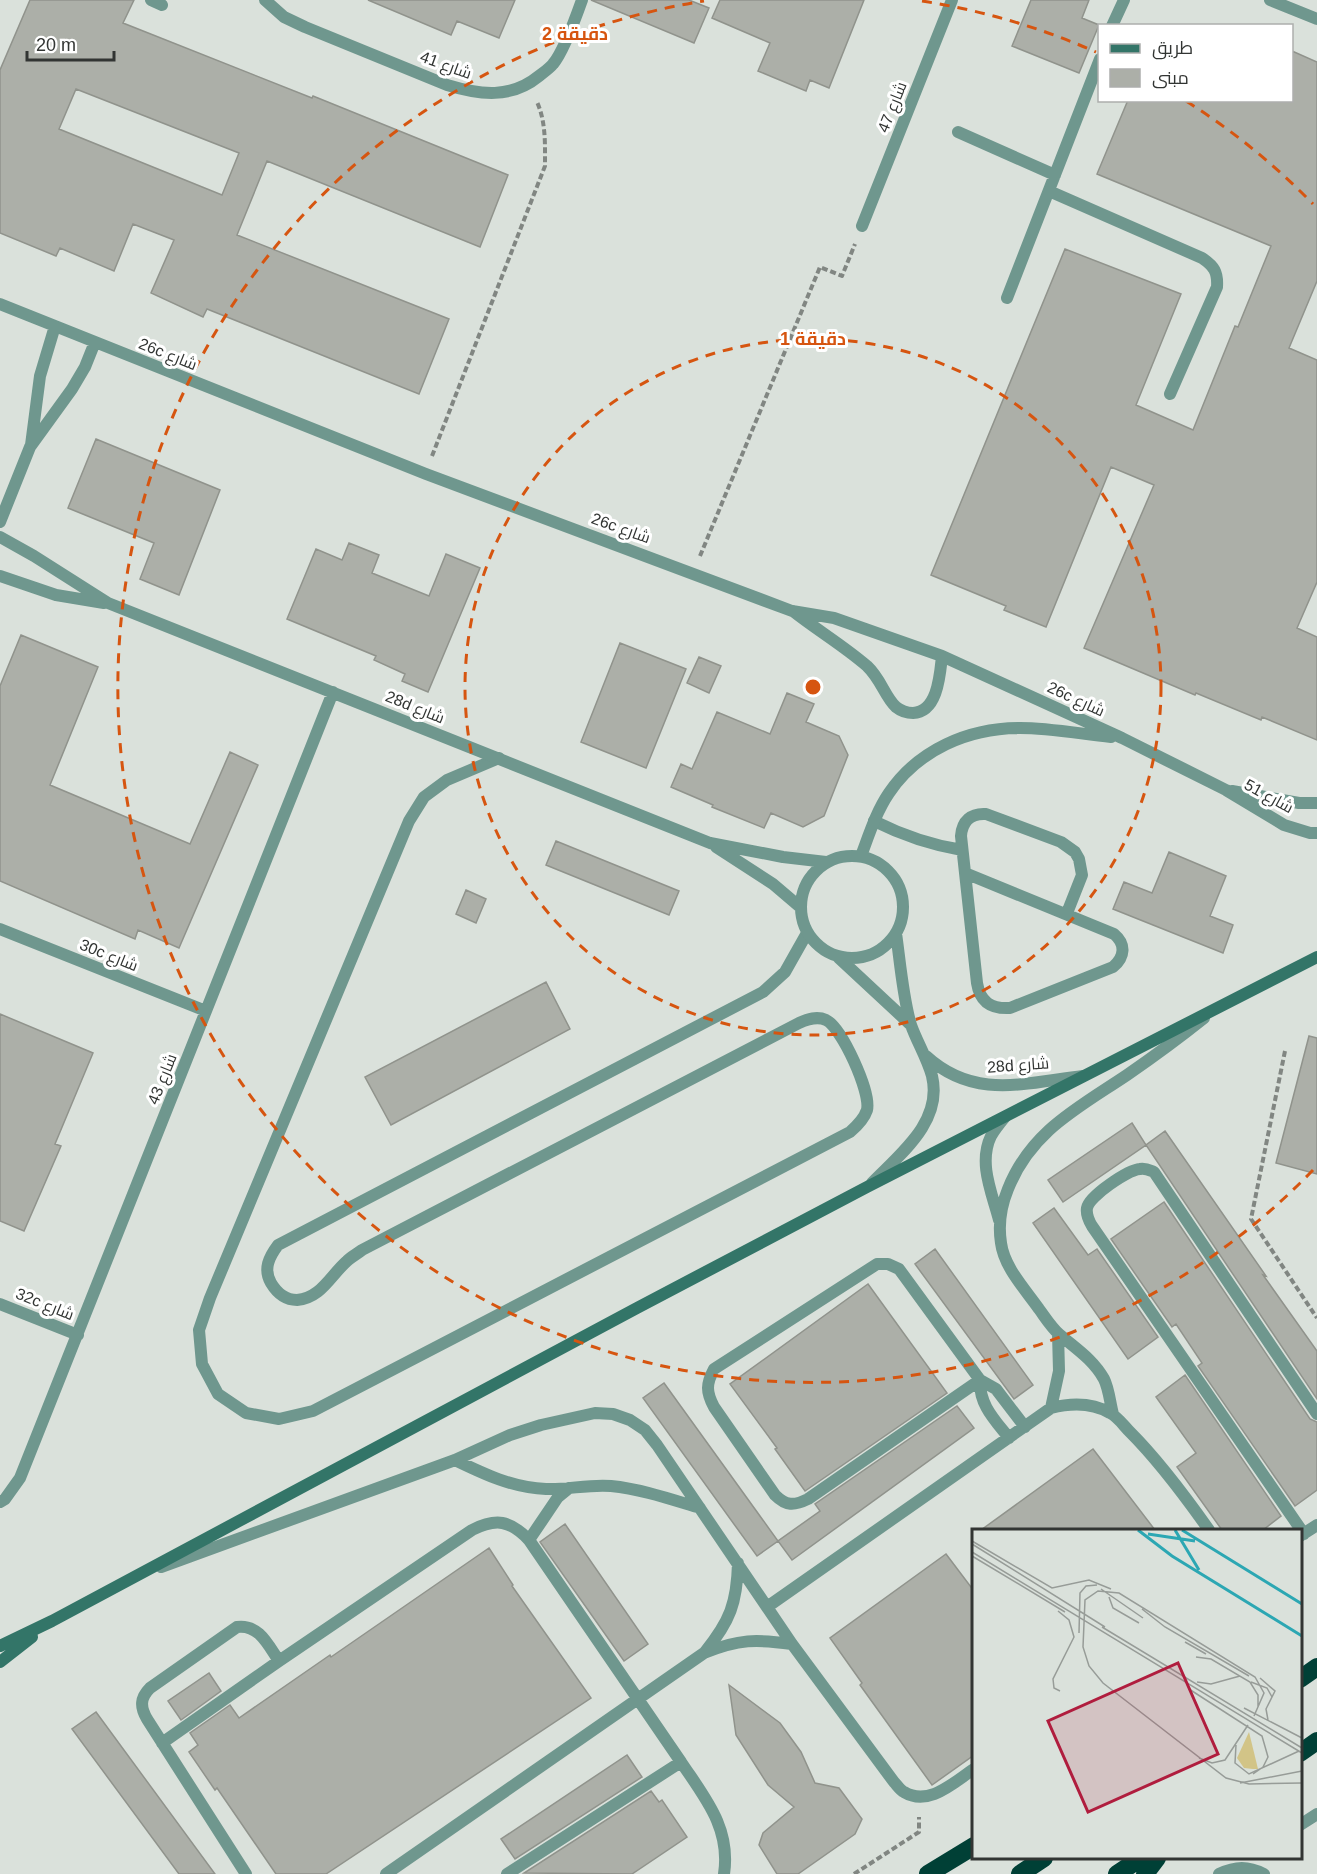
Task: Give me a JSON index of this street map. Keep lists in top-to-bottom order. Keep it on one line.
{"streets":{"street":["شارع 41","شارع 47","26c شارع","28d شارع","شارع 51","30c شارع","شارع 43","32c شارع"]},"crossings":[["26c شارع","شارع 51"],["28d شارع","شارع 43"],["30c شارع","شارع 43"],["شارع 43","32c شارع"]],"legend":["طريق","مبنى"],"scale_bar":"20 m","rings":["2 دقيقة","1 دقيقة"]}
